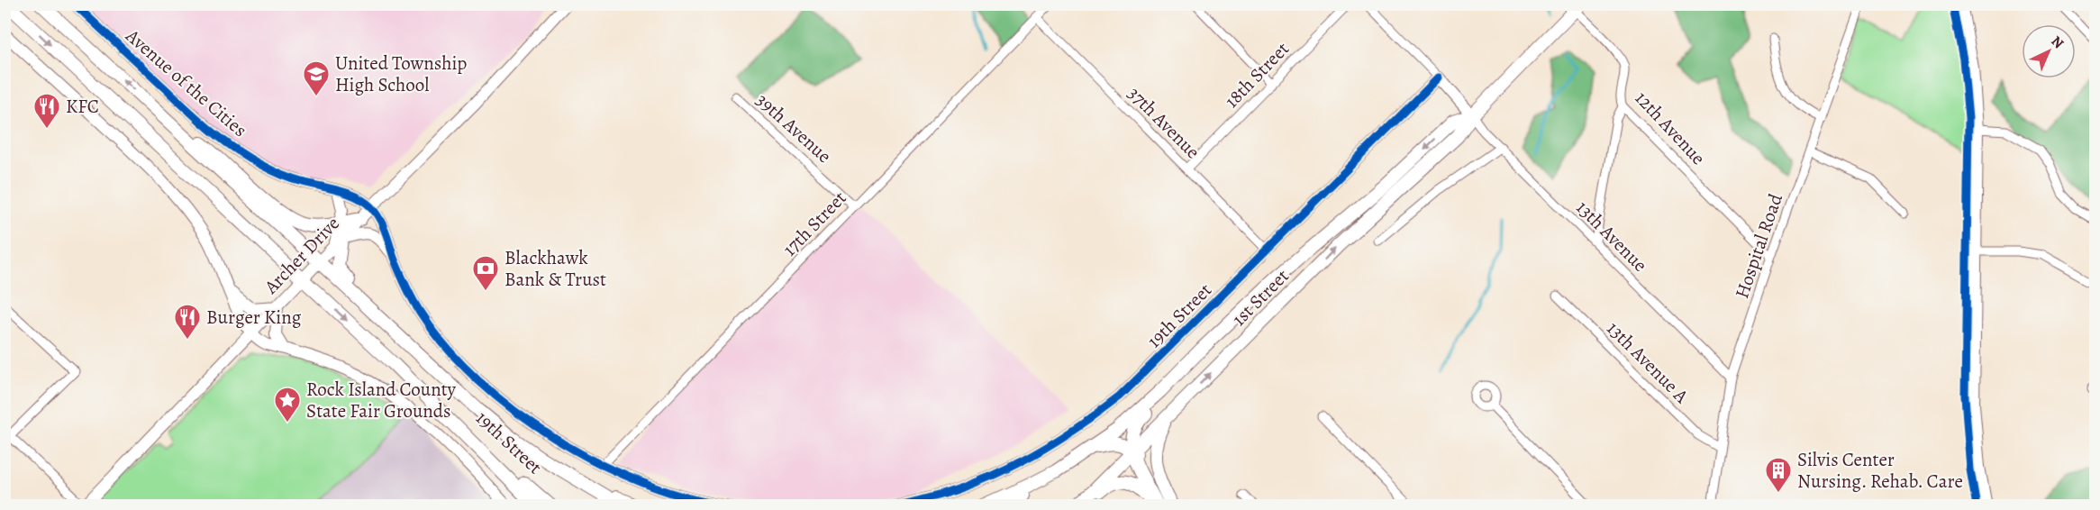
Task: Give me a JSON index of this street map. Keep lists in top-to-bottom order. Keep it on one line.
{"streets":{"main road":["Avenue of the Cities","1st Street","19th Street"],"street":["18th Street","37th Avenue","39th Avenue","12th Avenue","17th Street","13th Avenue","Hospital Road","Archer Drive","13th Avenue A"]},"crossings":[["18th Street","37th Avenue"],["Avenue of the Cities","Archer Drive"],["37th Avenue","17th Street"],["37th Avenue","19th Street"],["39th Avenue","17th Street"],["12th Avenue","Hospital Road"],["13th Avenue","Hospital Road"],["13th Avenue","1st Street"],["13th Avenue","19th Street"],["Hospital Road","13th Avenue A"],["1st Street","19th Street"]],"one_way":["1st Street"],"places":{"school or university":["United Township High School"],"restaurant":["KFC","Burger King"],"bank":["Blackhawk Bank & Trust"],"place":["Rock Island County State Fair Grounds"],"building":["Silvis Center Nursing. Rehab. Care"]},"north":"top right"}
